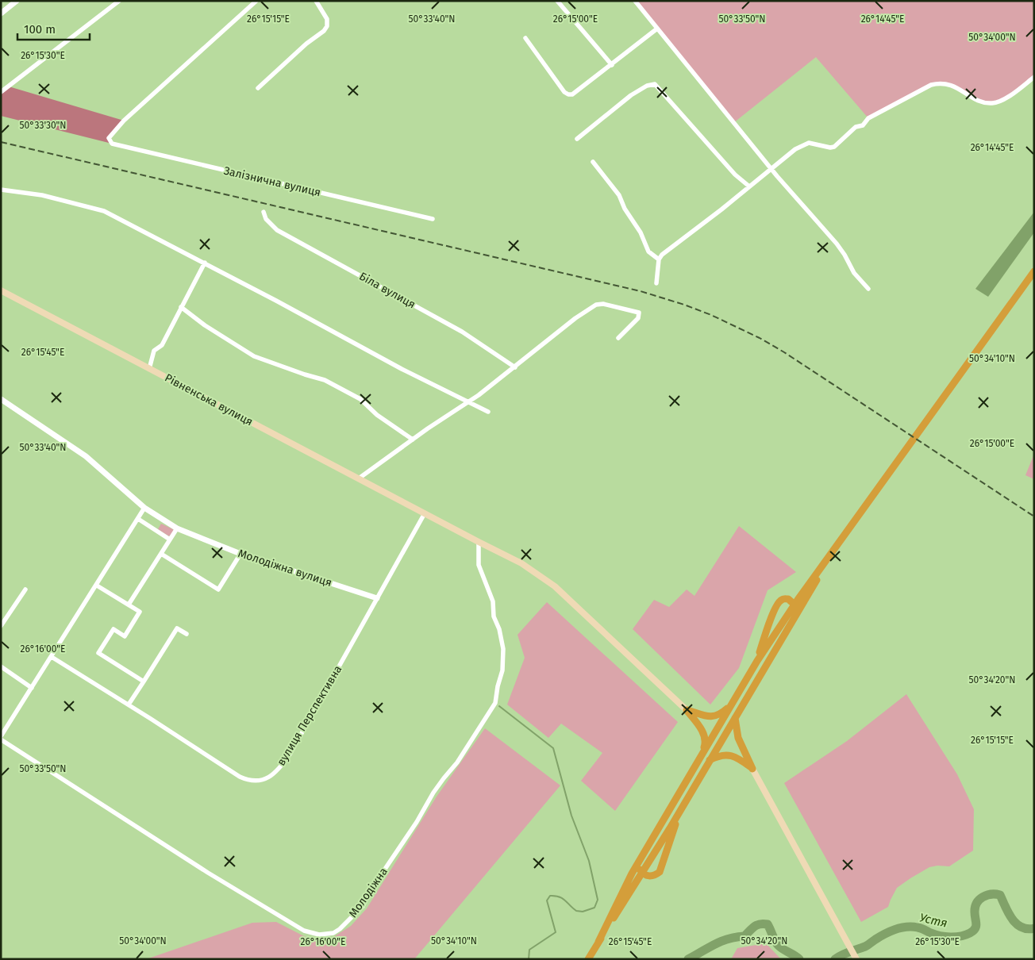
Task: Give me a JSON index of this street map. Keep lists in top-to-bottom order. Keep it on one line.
{"streets":{"main road":["Рівненська вулиця"],"street":["Залізнична вулиця","Біла вулиця","Молодіжна вулиця","вулиця Перспективна","Молодіжна"]},"crossings":[["Рівненська вулиця","вулиця Перспективна"],["Рівненська вулиця","Молодіжна"],["Молодіжна вулиця","вулиця Перспективна"]],"water":["Устя"],"scale_bar":"100 m","coordinates":["26°15'15\"E","26°15'00\"E","26°14'45\"E","50°33'50\"N","50°33'40\"N","50°34'00\"N","26°15'30\"E","50°33'30\"N","26°15'45\"E","50°34'10\"N","26°16'00\"E","50°34'20\"N"]}
